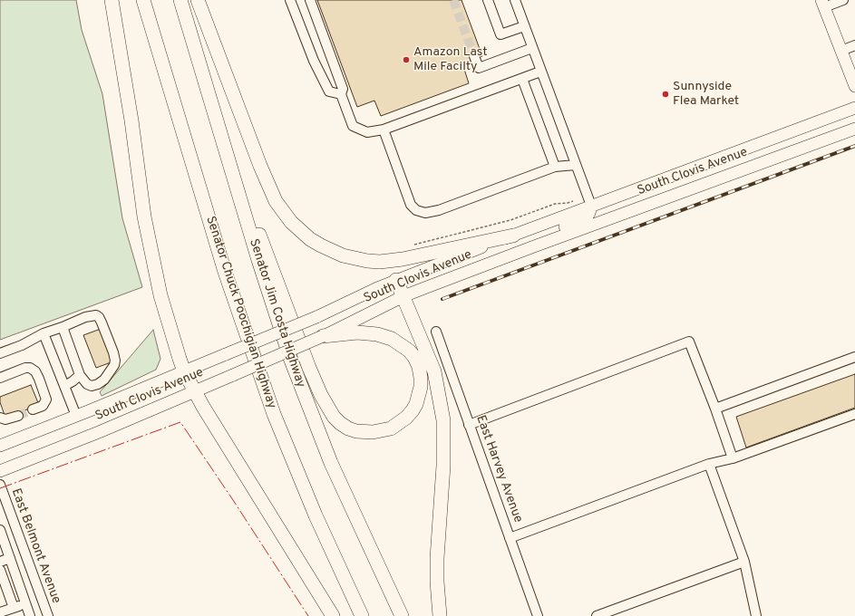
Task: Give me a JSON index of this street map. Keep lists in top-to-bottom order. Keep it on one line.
{"streets":{"highway":["Senator Chuck Poochigian Highway","Senator Jim Costa Highway"],"main road":["South Clovis Avenue"],"street":["East Harvey Avenue","East Belmont Avenue"]},"places":["Amazon Last Mile Facilty","Sunnyside Flea Market"]}
